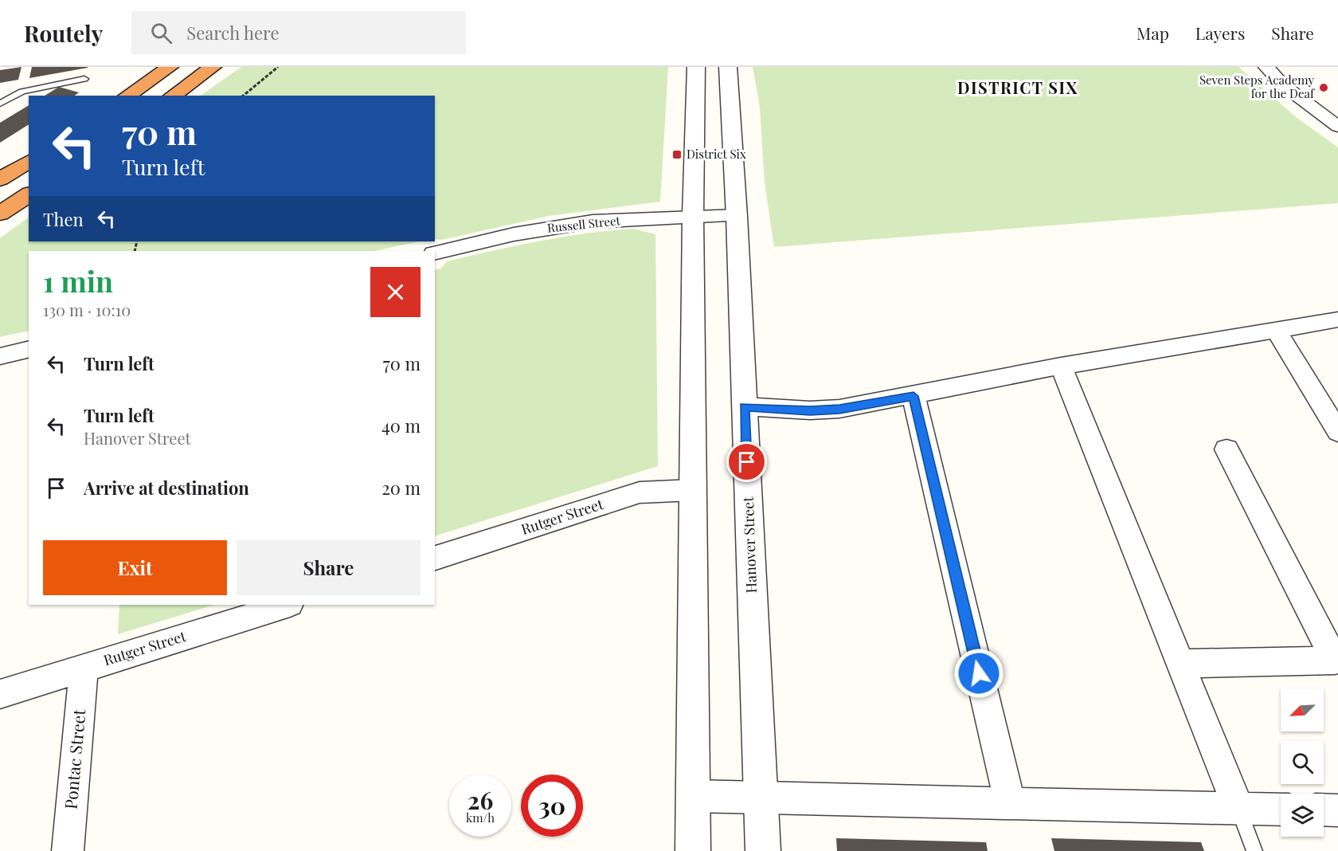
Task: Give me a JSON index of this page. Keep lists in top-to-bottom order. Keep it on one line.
{"streets":{"street":["Russell Street","Rutger Street","Hanover Street","Pontac Street"]},"crossings":[["Russell Street","Hanover Street"],["Rutger Street","Pontac Street"]],"districts":["DISTRICT SIX"],"places":{"other":["Seven Steps Academy for the Deaf"],"transit":["District Six"]},"north":"bottom left","page":{"header":"Routely","search":"Search here","nav":["Map","Layers","Share"],"turn":["70 m","Turn left"],"then":"Then","heading":["1 min","130 m · 10:10"],"list":[{"name":"Turn left","value":"70 m"},{"name":"Turn left","note":"Hanover Street","value":"40 m"},{"name":"Arrive at destination","value":"20 m"}],"buttons":["Exit","Share"],"speed":"26 km/h","limit":"30"}}
